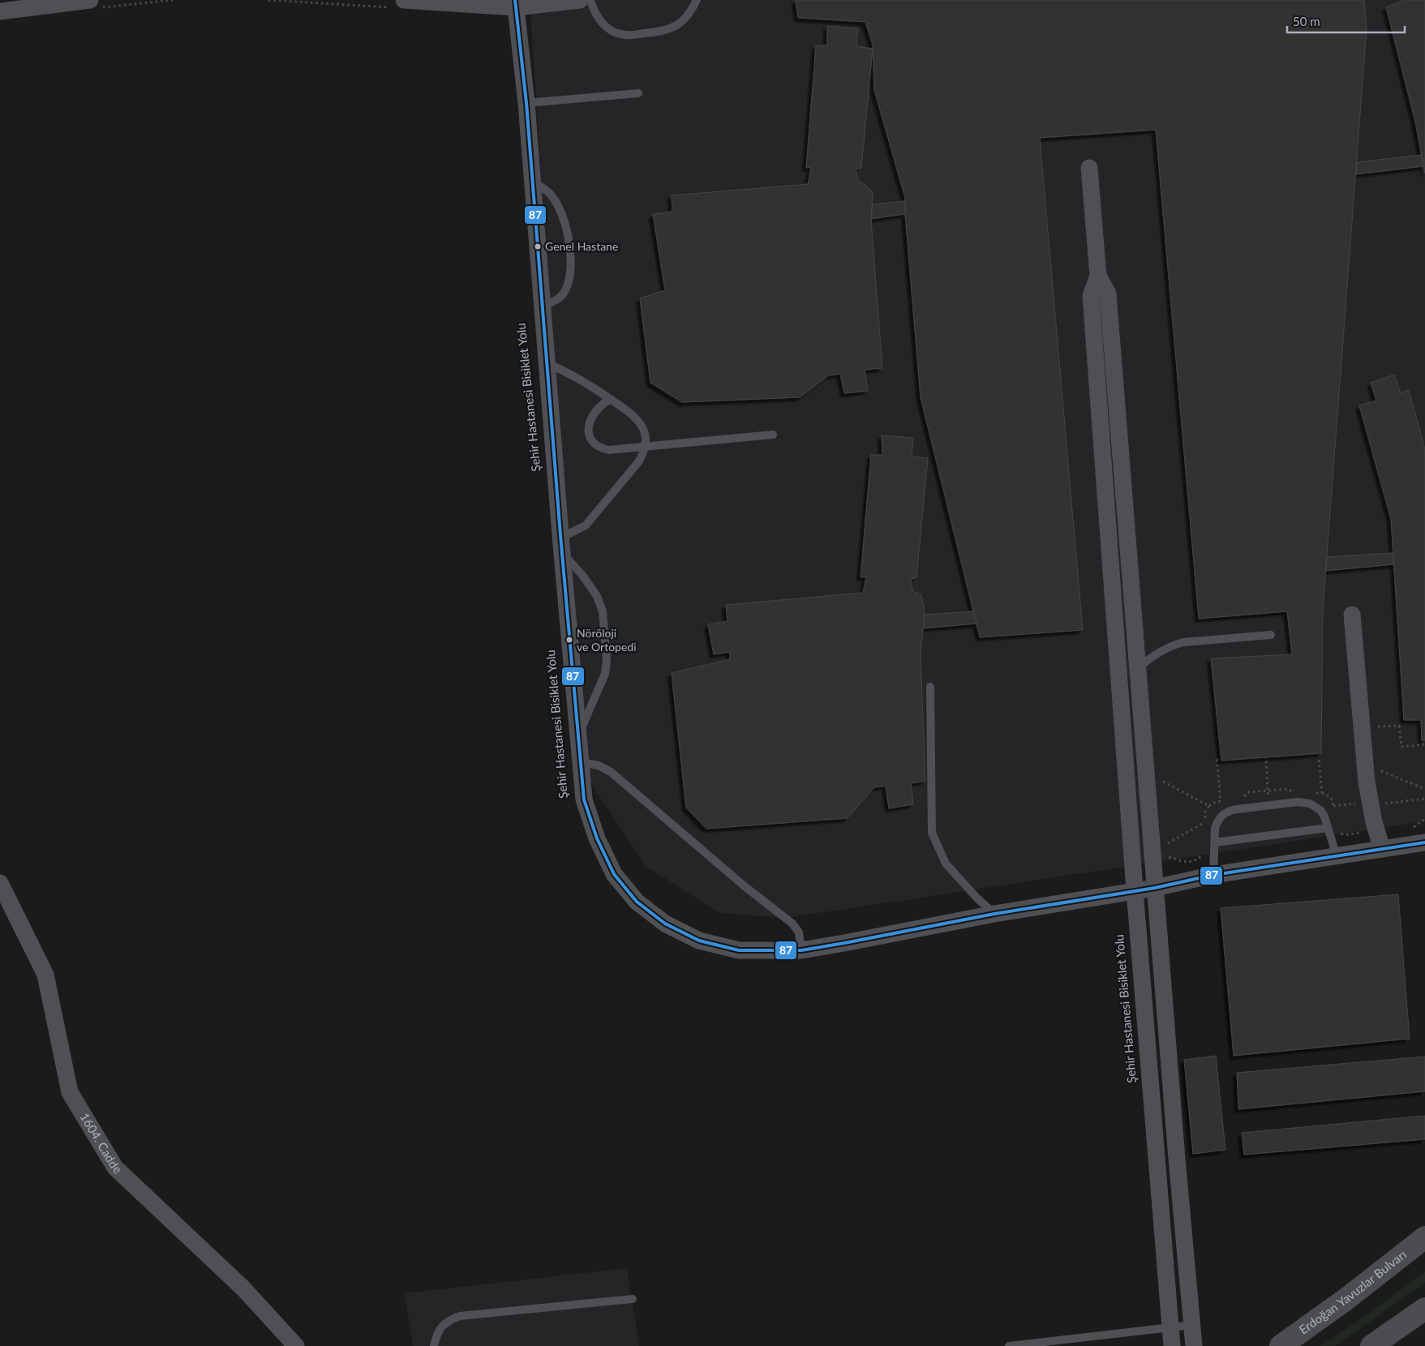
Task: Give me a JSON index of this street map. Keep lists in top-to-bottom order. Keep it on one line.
{"streets":{"main road":["Erdoğan Yavuzlar Bulvarı"],"street":["1604. Cadde"]},"places":["Genel Hastane","Nöröloji ve Ortopedi"],"lines":["transit line 87"],"scale_bar":"50 m"}
